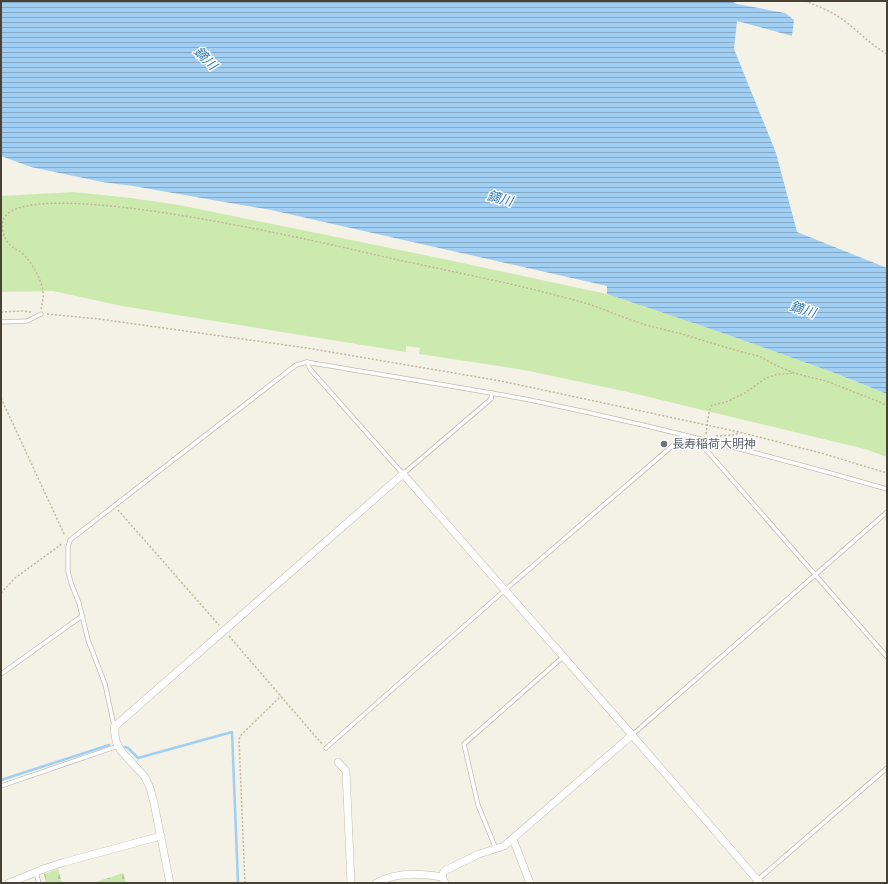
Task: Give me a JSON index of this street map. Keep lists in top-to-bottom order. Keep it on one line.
{"water":["鏑川"],"places":["長寿稲荷大明神"]}
